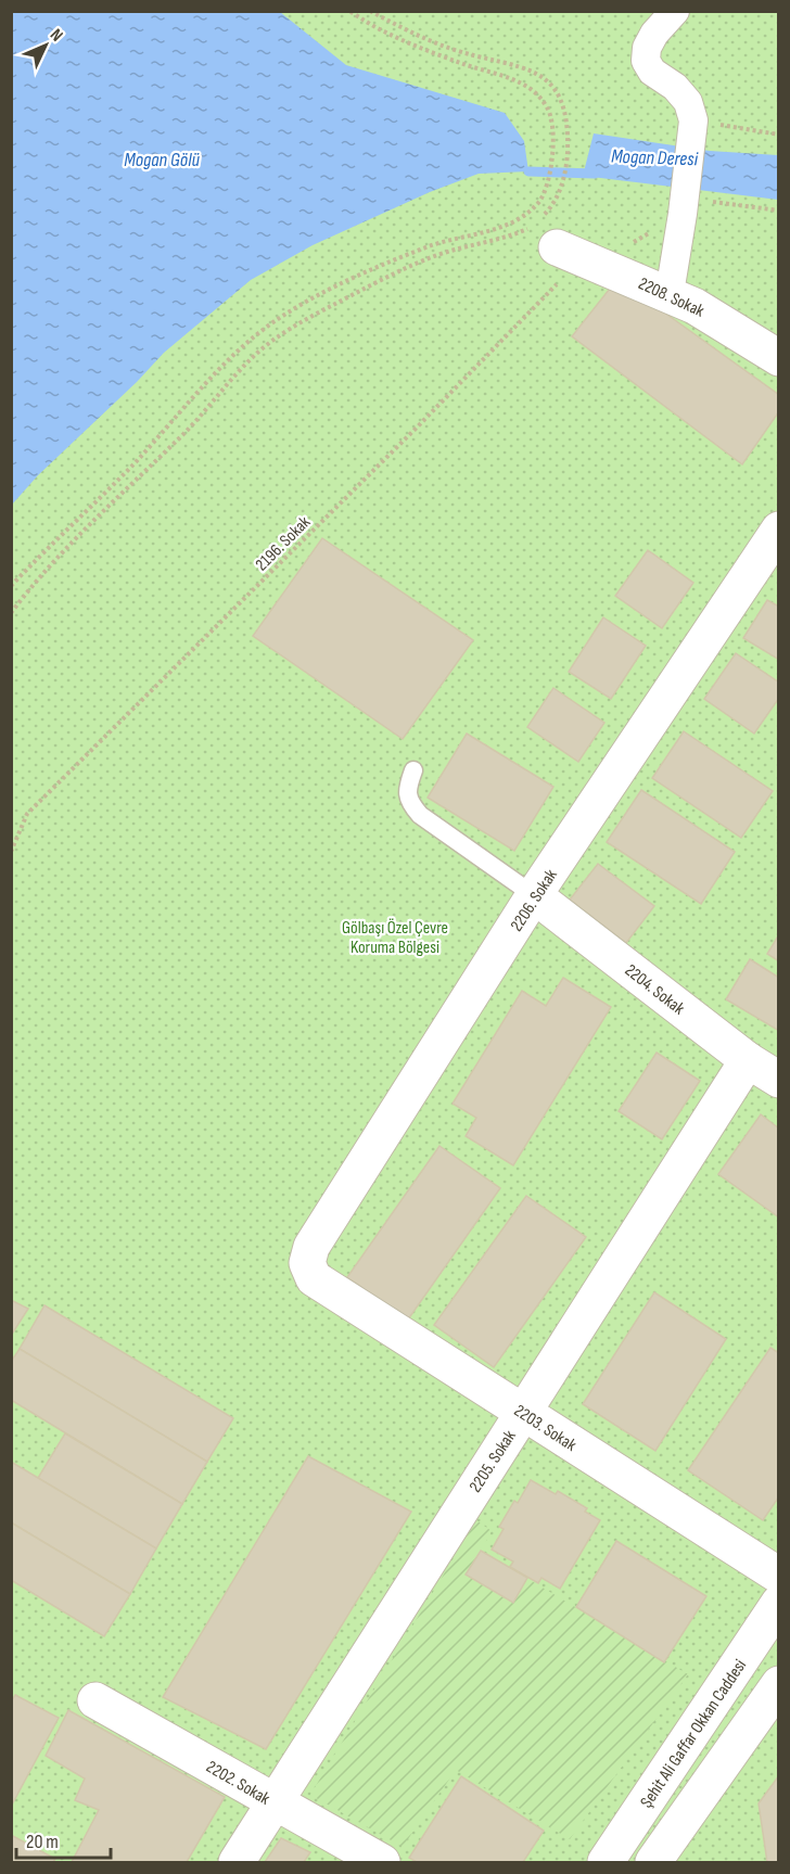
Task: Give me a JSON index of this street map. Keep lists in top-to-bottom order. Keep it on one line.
{"streets":{"street":["2208. Sokak","2206. Sokak","2204. Sokak","2203. Sokak","2205. Sokak","Şehit Ali Gaffar Okkan Caddesi","2202. Sokak"],"path":["2196. Sokak"]},"crossings":[["2208. Sokak","2196. Sokak"],["2206. Sokak","2204. Sokak"],["2206. Sokak","2203. Sokak"],["2204. Sokak","2205. Sokak"],["2203. Sokak","2205. Sokak"],["2205. Sokak","2202. Sokak"]],"water":["Mogan Deresi","Mogan Gölü"],"parks":["Gölbaşı Özel Çevre Koruma Bölgesi"],"scale_bar":"20 m","north":"top right"}
